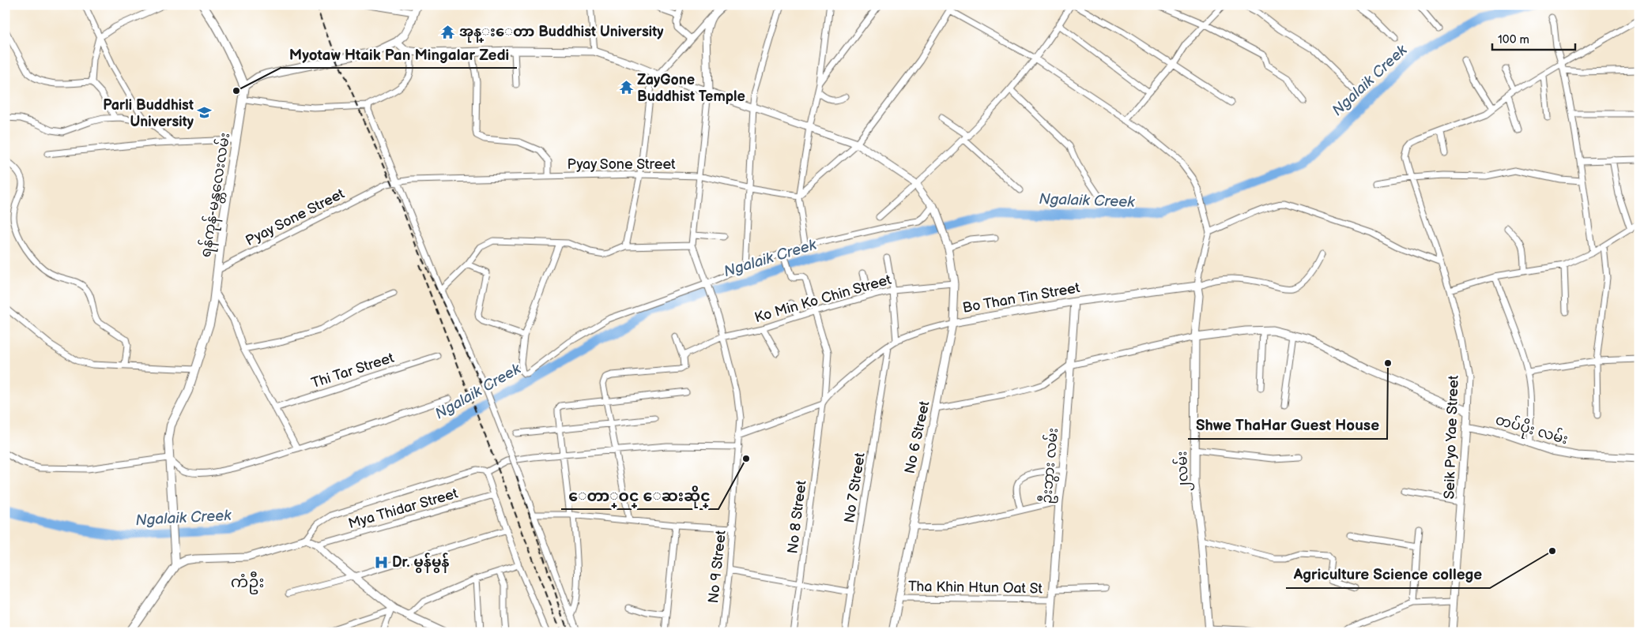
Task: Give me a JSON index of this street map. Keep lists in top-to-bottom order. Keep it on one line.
{"streets":{"main road":["ရန်ကုန်-မန္တလေးလမ်း"],"street":["Pyay Sone Street","Bo Than Tin Street","Ko Min Ko Chin Street","Thi Tar Street","တပ်ပိုး လမ်း","No 6 Street","Seik Pyo Yae Street","ဦးဘွား လမ်း","၂လမ်း","No 7 Street","Mya Thidar Street","No 8 Street","No 9 Street","Tha Khin Htun Oat St"]},"crossings":[["Pyay Sone Street","ရန်ကုန်-မန္တလေးလမ်း"],["Bo Than Tin Street","No 6 Street"],["Bo Than Tin Street","ဦးဘွား လမ်း"],["Bo Than Tin Street","၂လမ်း"],["Bo Than Tin Street","No 7 Street"],["Bo Than Tin Street","No 8 Street"],["Bo Than Tin Street","No 9 Street"],["Ko Min Ko Chin Street","No 6 Street"],["Ko Min Ko Chin Street","No 8 Street"],["Ko Min Ko Chin Street","No 9 Street"],["တပ်ပိုး လမ်း","Seik Pyo Yae Street"],["No 6 Street","Tha Khin Htun Oat St"],["ဦးဘွား လမ်း","Tha Khin Htun Oat St"]],"districts":["ကံဦး"],"water":["Ngalaik Creek"],"places":{"temple":["အုန္းေတာ Buddhist University","ZayGone Buddhist Temple"],"other":["Myotaw Htaik Pan Mingalar Zedi","Shwe ThaHar Guest House","ေတာ္ဝင္ ေဆးဆိုင္","Agriculture Science college"],"school or university":["Parli Buddhist University"],"hospital":["Dr. မွန်မွန်"]},"scale_bar":"100 m"}
